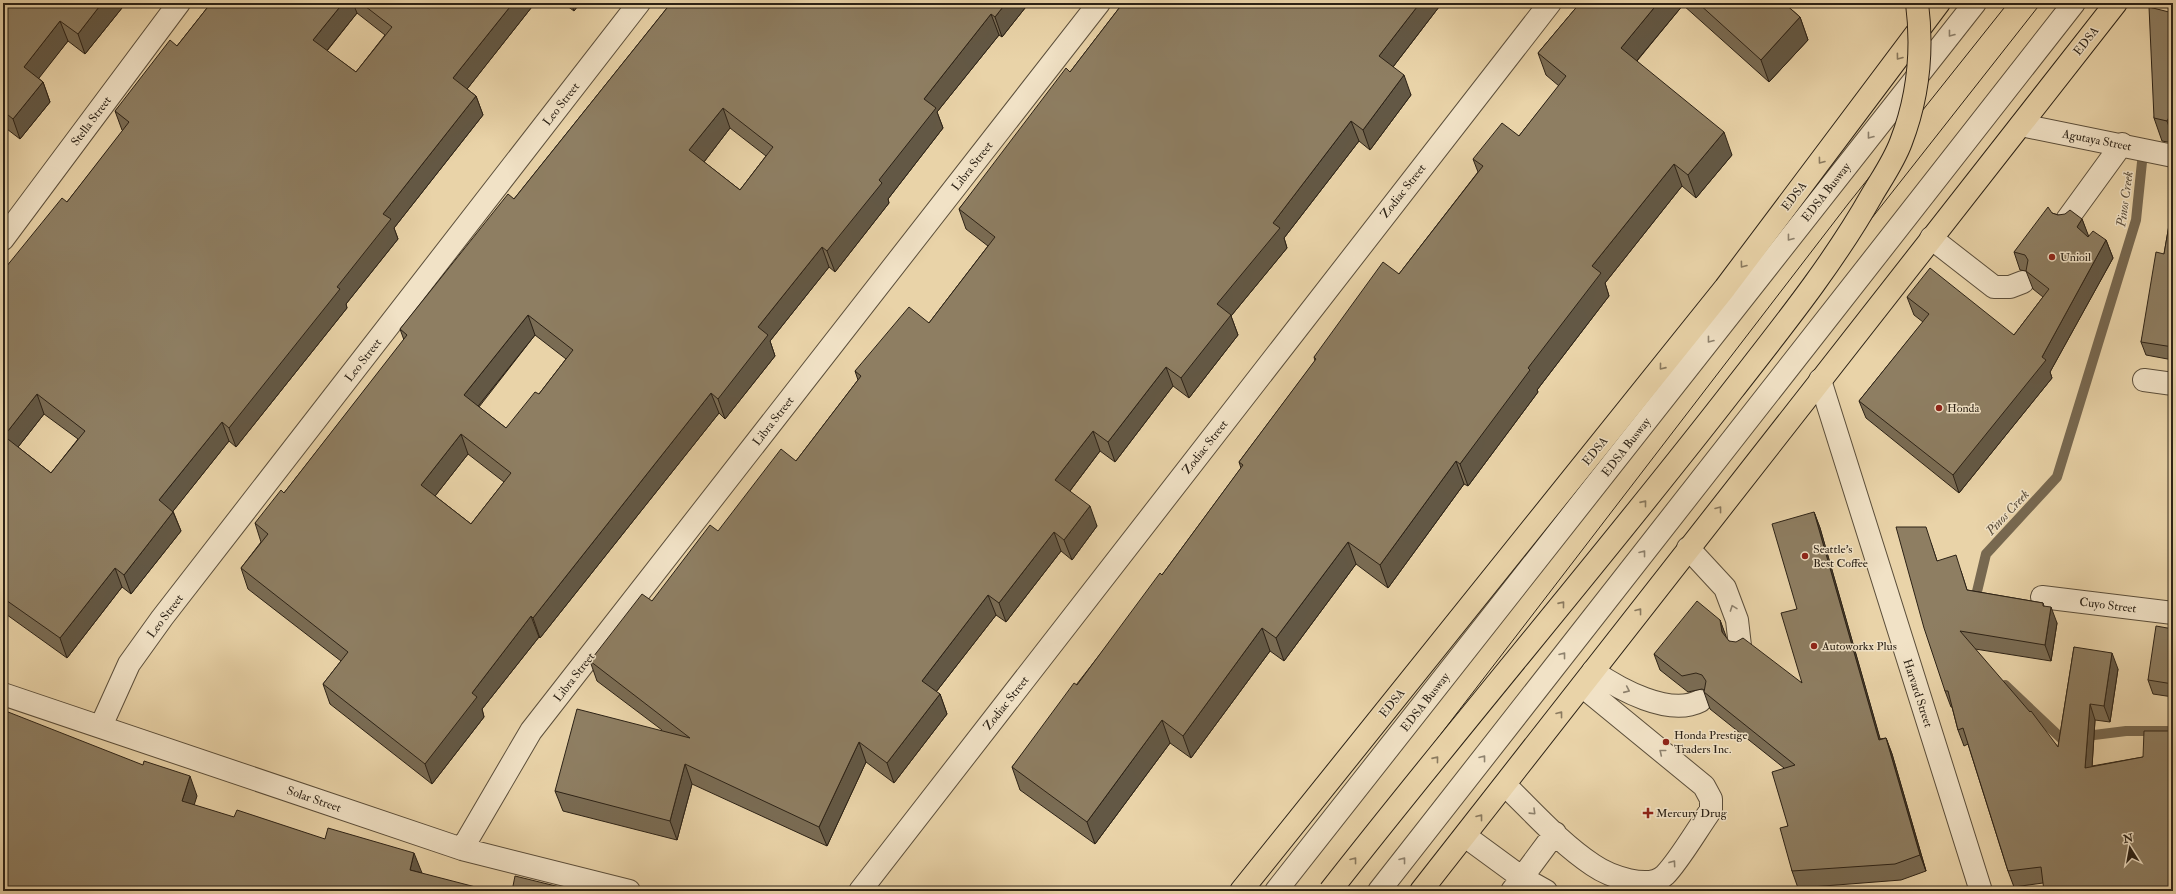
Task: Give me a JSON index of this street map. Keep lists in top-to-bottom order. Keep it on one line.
{"streets":{"highway":["EDSA"],"street":["Leo Street","Stella Street","Agutaya Street","Libra Street","Zodiac Street","EDSA Busway","Cuyo Street","Harvard Street","Solar Street"]},"crossings":[["EDSA","Agutaya Street"],["EDSA","Harvard Street"],["Leo Street","Solar Street"],["Libra Street","Solar Street"]],"water":["Pinos Creek"],"places":{"other":["Unioil","Honda","Seattle's Best Coffee","Autoworkx Plus","Honda Prestige Traders Inc."],"health":["Mercury Drug"]},"north":"top"}
